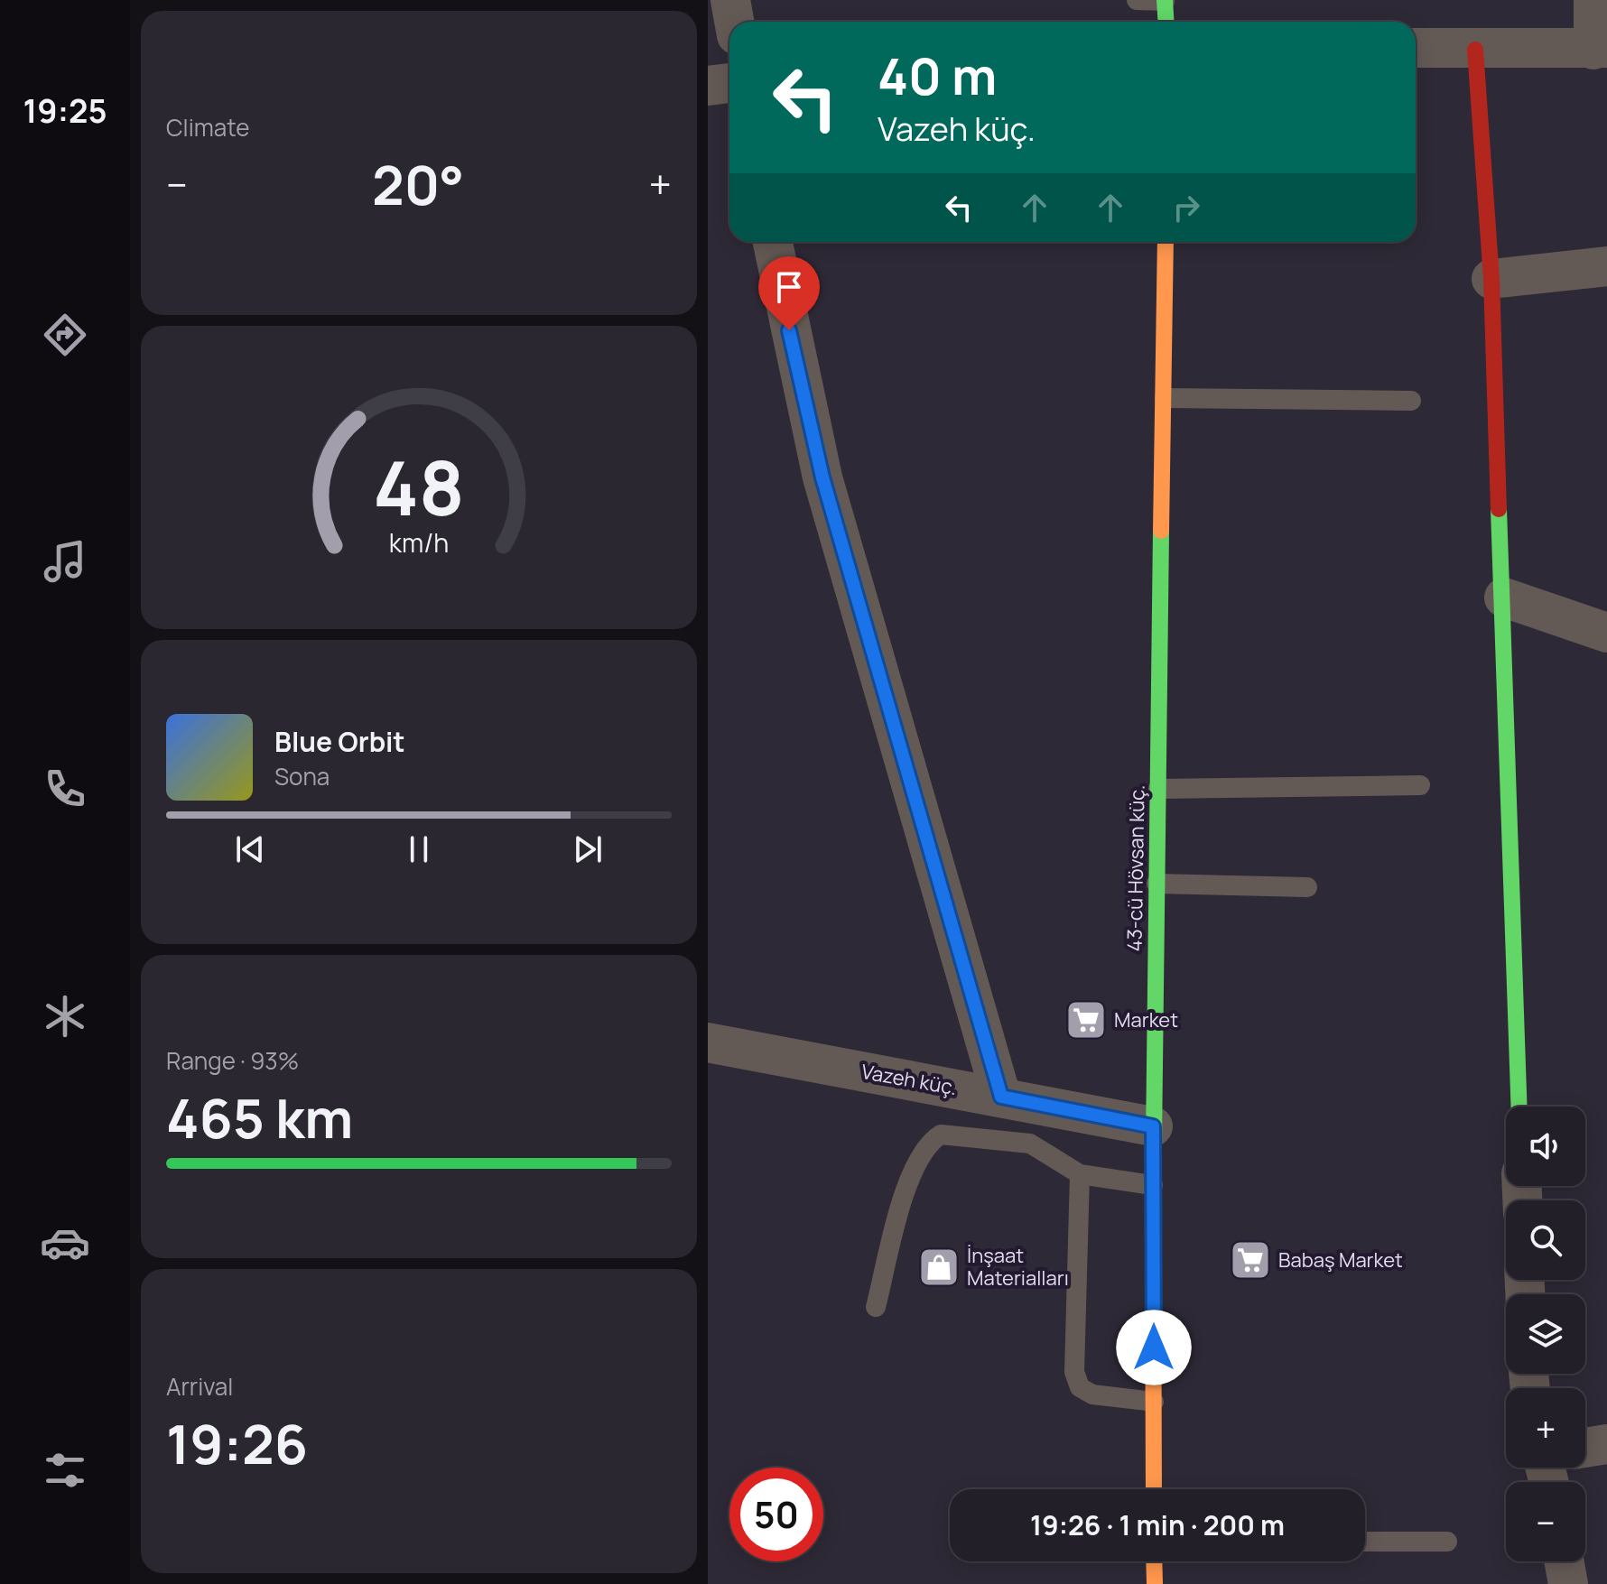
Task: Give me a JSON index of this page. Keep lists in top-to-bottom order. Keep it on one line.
{"streets":{"main road":["43-cü Hövsan küç."],"street":["Vazeh küç."]},"crossings":[["43-cü Hövsan küç.","Vazeh küç."]],"places":{"supermarket":["Market","Babaş Market"],"shop":["İnşaat Materialları"]},"page":{"tabs":"19:25","tile":["Climate",["Range · 93%","465 km"],["Arrival","19:26"]],"turn":["40 m","Vazeh küç."],"heat":["−","20°","+"],"song":["Blue Orbit","Sona"],"map_buttons":["+","−"],"limit":"50","trip":"19:26 · 1 min · 200 m","gauge":["48","km/h"]}}
